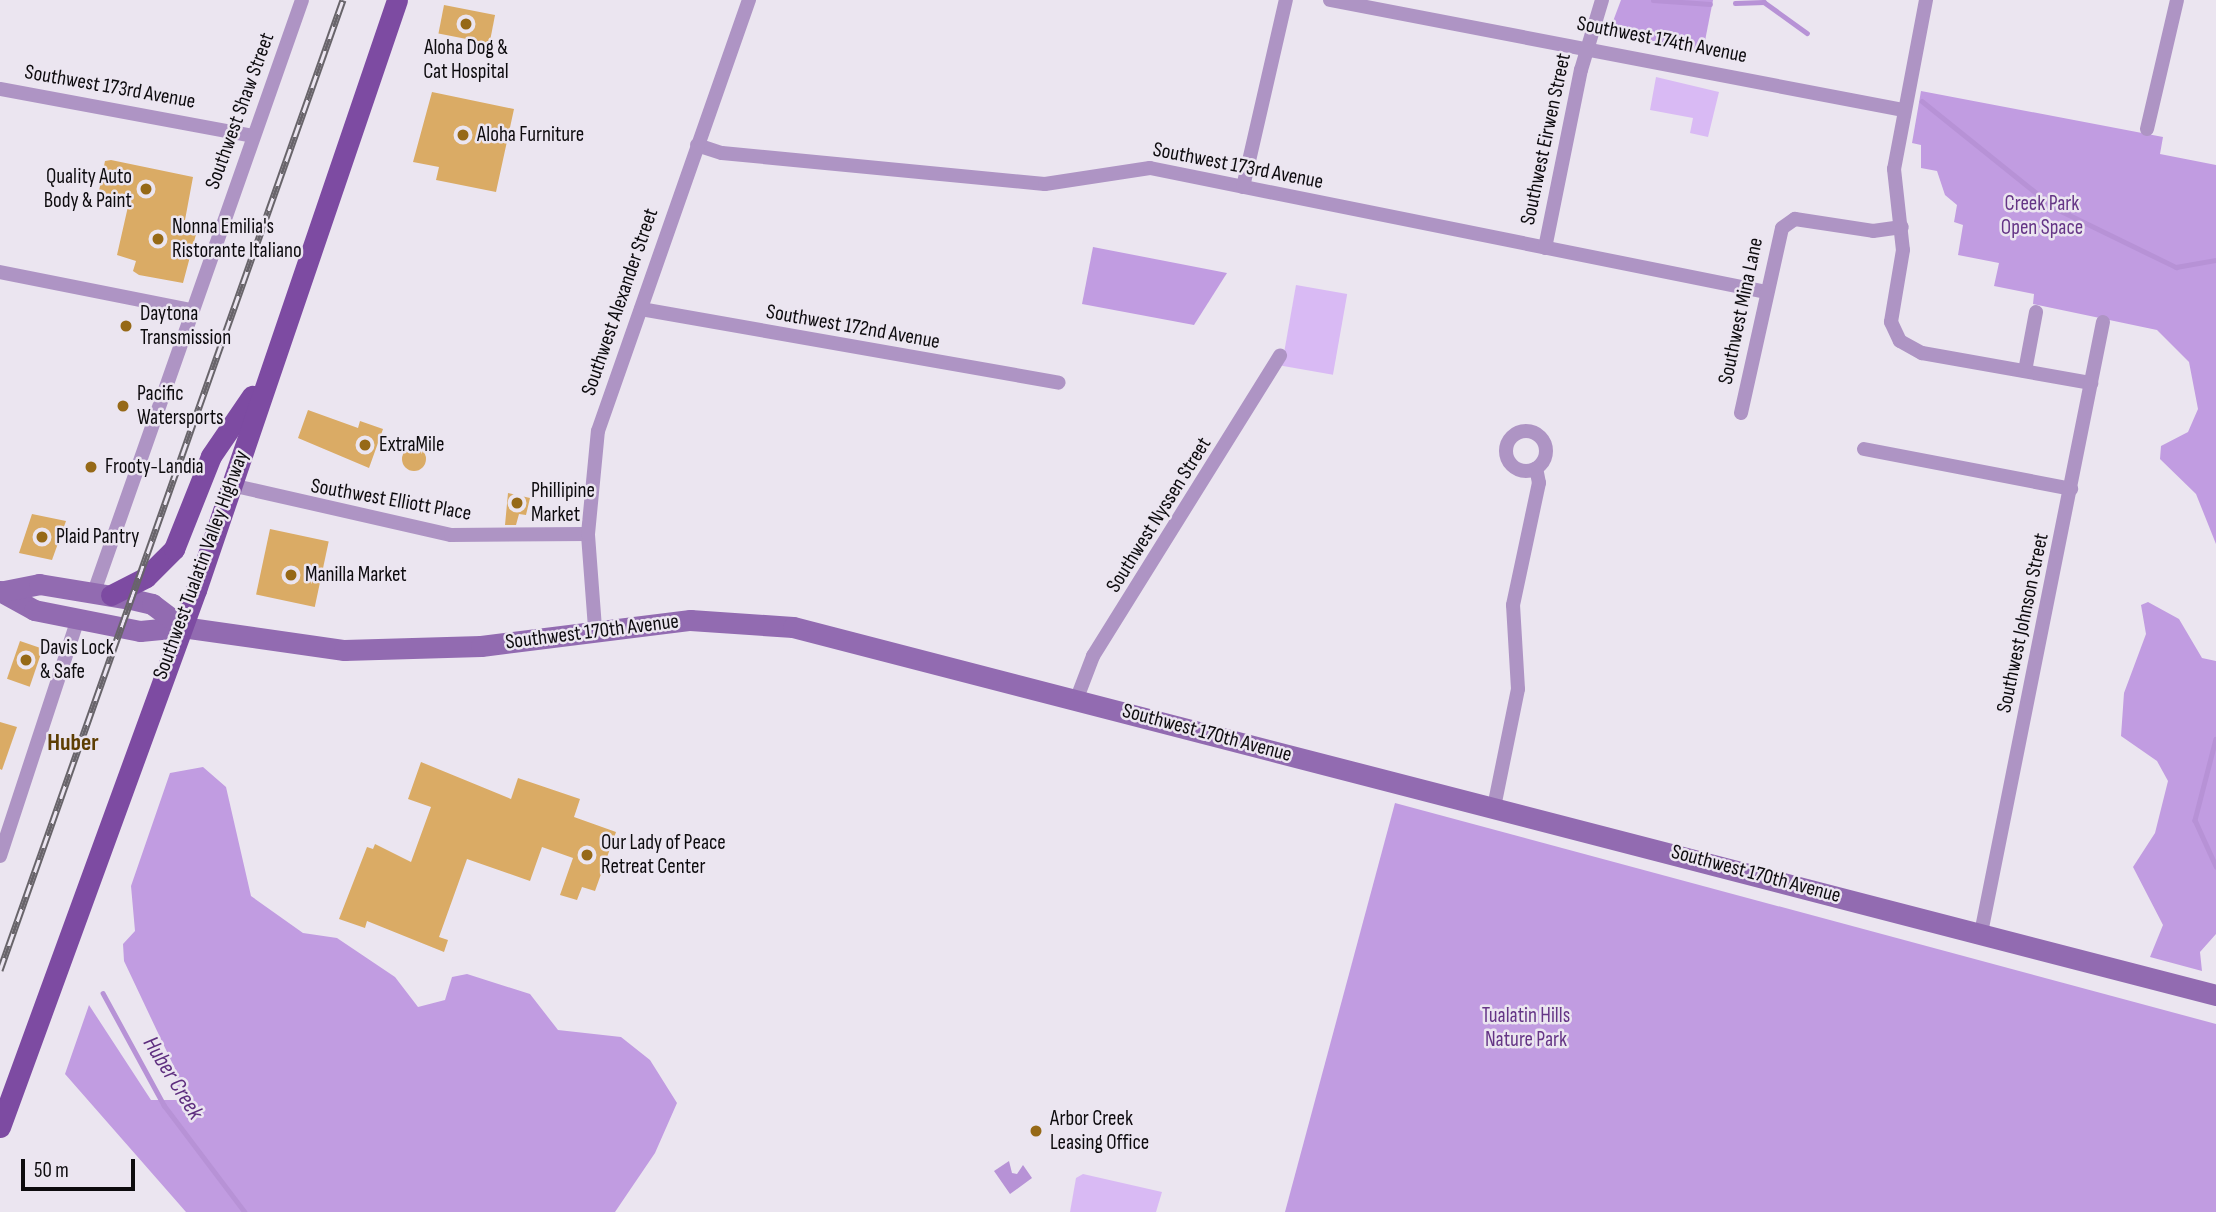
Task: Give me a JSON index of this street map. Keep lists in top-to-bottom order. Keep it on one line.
{"streets":{"main road":["Southwest Tualatin Valley Highway","Southwest 170th Avenue"],"street":["Southwest 174th Avenue","Southwest 173rd Avenue","Southwest Shaw Street","Southwest Eirwen Street","Southwest Alexander Street","Southwest Mina Lane","Southwest 172nd Avenue","Southwest Elliott Place","Southwest Nyssen Street","Southwest Johnson Street"]},"crossings":[["Southwest 174th Avenue","Southwest Eirwen Street"],["Southwest 173rd Avenue","Southwest Shaw Street"],["Southwest 173rd Avenue","Southwest Eirwen Street"],["Southwest 173rd Avenue","Southwest Alexander Street"],["Southwest 173rd Avenue","Southwest Mina Lane"],["Southwest Shaw Street","Southwest 170th Avenue"],["Southwest Alexander Street","Southwest 172nd Avenue"],["Southwest Alexander Street","Southwest Elliott Place"],["Southwest Alexander Street","Southwest 170th Avenue"],["Southwest Elliott Place","Southwest Tualatin Valley Highway"],["Southwest Nyssen Street","Southwest 170th Avenue"],["Southwest Tualatin Valley Highway","Southwest 170th Avenue"],["Southwest Johnson Street","Southwest 170th Avenue"]],"districts":["Huber"],"water":["Huber Creek"],"parks":["Creek Park Open Space","Tualatin Hills Nature Park"],"places":["Aloha Dog & Cat Hospital","Aloha Furniture","Quality Auto Body & Paint","Nonna Emilia's Ristorante Italiano","Daytona Transmission","Pacific Watersports","ExtraMile","Frooty-Landia","Phillipine Market","Plaid Pantry","Manilla Market","Davis Lock & Safe","Our Lady of Peace Retreat Center","Arbor Creek Leasing Office"],"scale_bar":"50 m"}
